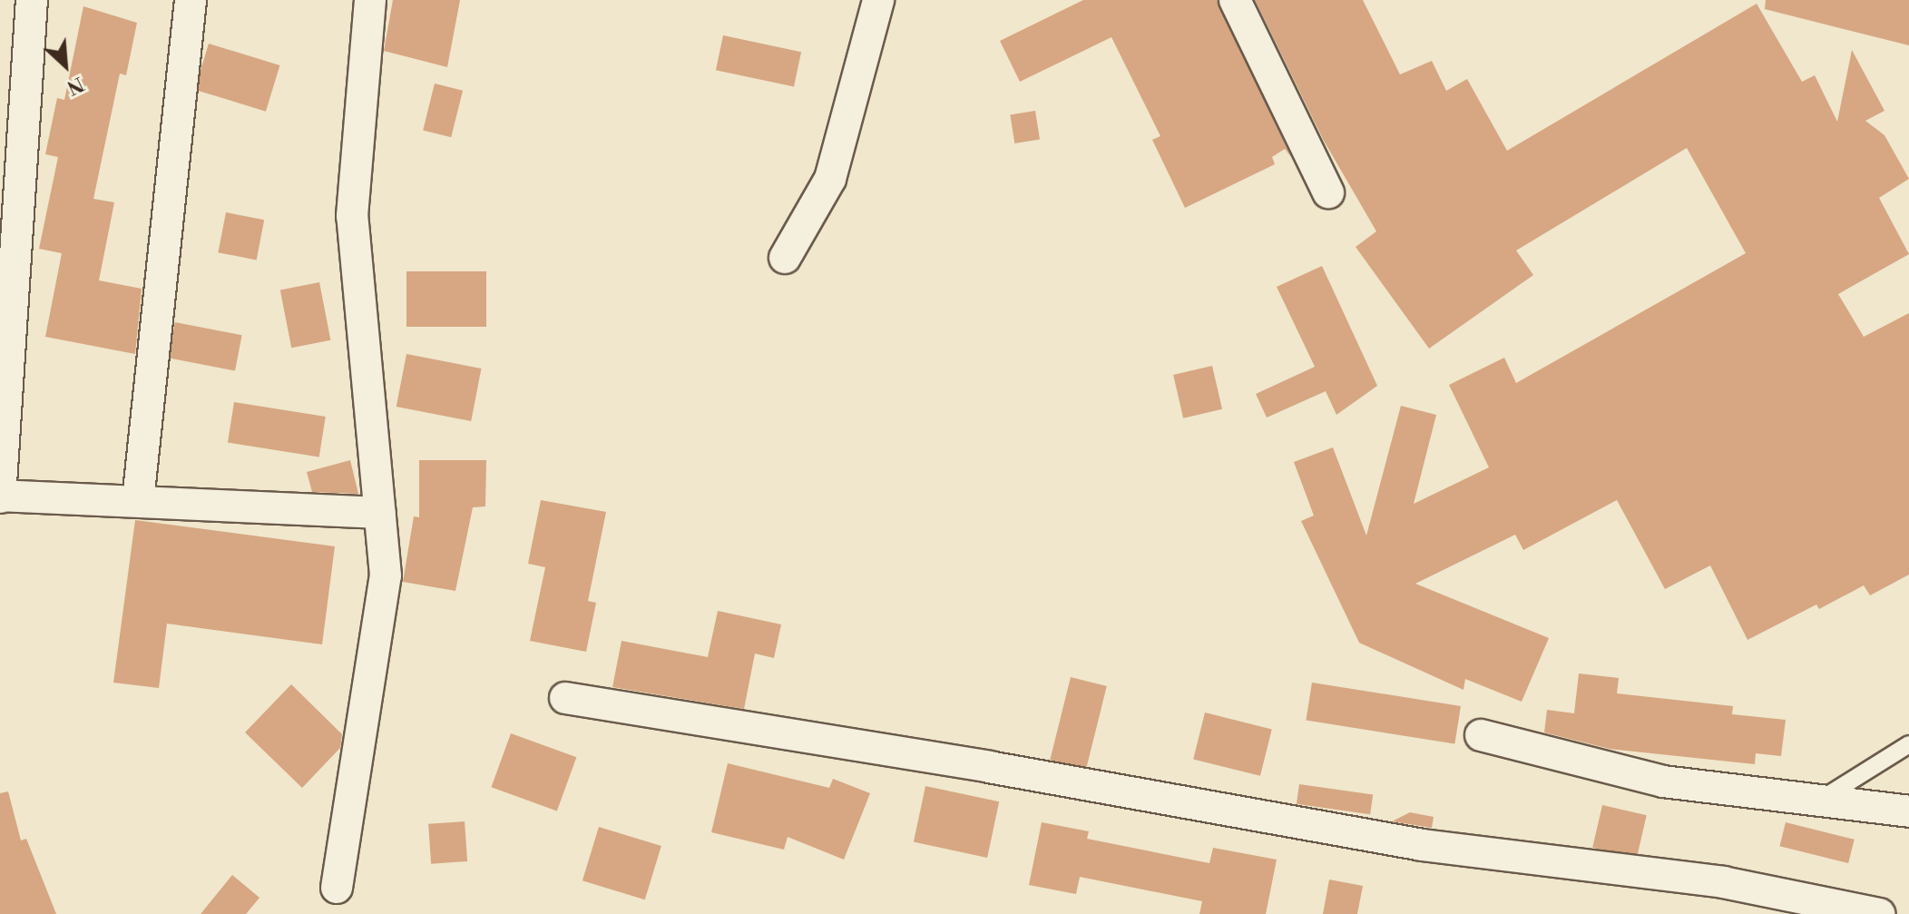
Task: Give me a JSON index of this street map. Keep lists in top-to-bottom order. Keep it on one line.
{"north":"bottom right"}
